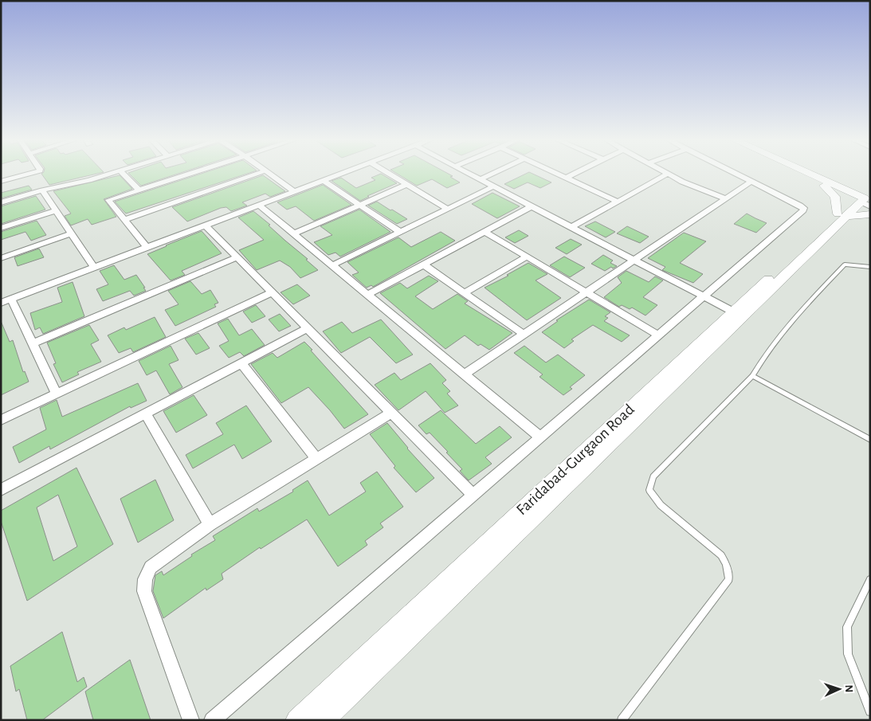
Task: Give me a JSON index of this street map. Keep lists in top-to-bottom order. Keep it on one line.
{"streets":{"main road":["Faridabad-Gurgaon Road"]},"north":"right"}
